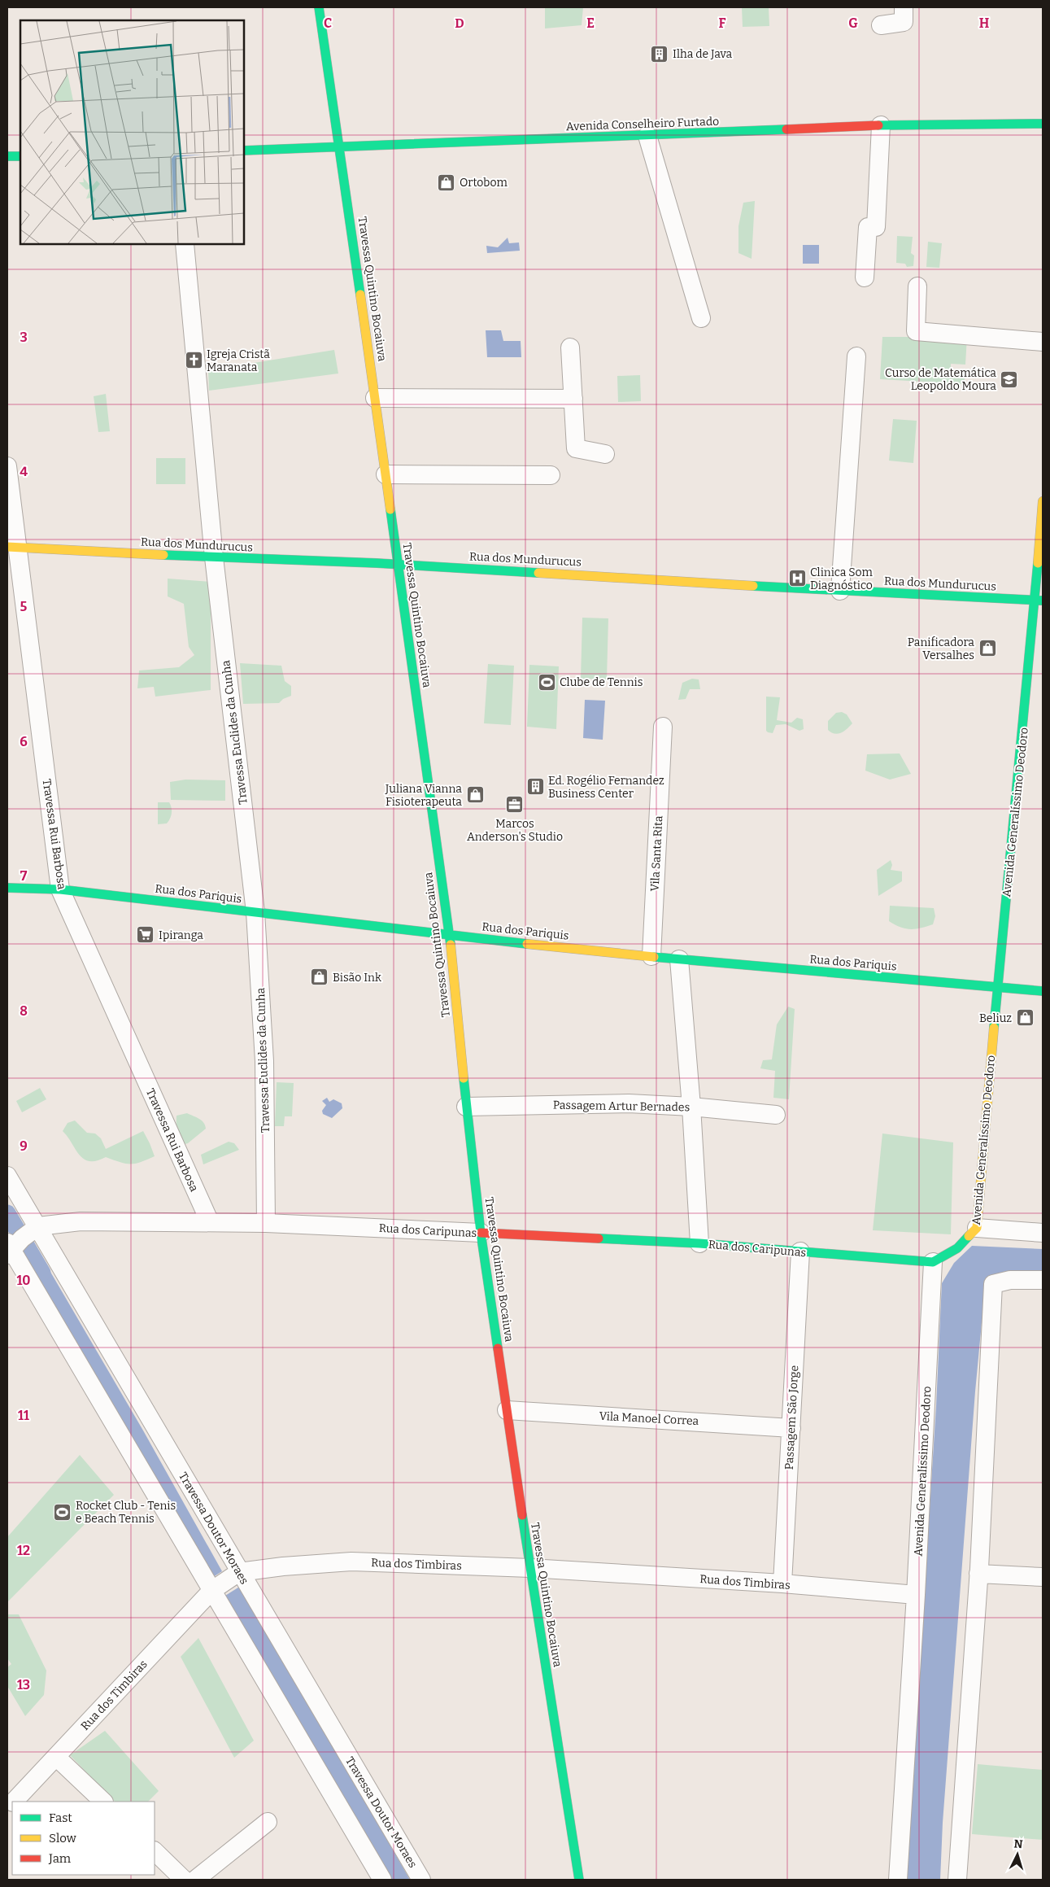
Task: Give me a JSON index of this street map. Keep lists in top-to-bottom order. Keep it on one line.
{"streets":{"street":["Avenida Conselheiro Furtado","Travessa Quintino Bocaiuva","Rua dos Mundurucus","Travessa Euclides da Cunha","Avenida Generalíssimo Deodoro","Travessa Rui Barbosa","Vila Santa Rita","Rua dos Pariquis","Passagem Artur Bernades","Rua dos Caripunas","Passagem São Jorge","Vila Manoel Correa","Travessa Doutor Moraes","Rua dos Timbiras"]},"crossings":[["Avenida Conselheiro Furtado","Travessa Quintino Bocaiuva"],["Travessa Quintino Bocaiuva","Rua dos Mundurucus"],["Travessa Quintino Bocaiuva","Rua dos Pariquis"],["Travessa Quintino Bocaiuva","Passagem Artur Bernades"],["Travessa Quintino Bocaiuva","Rua dos Caripunas"],["Travessa Quintino Bocaiuva","Vila Manoel Correa"],["Travessa Quintino Bocaiuva","Rua dos Timbiras"],["Rua dos Mundurucus","Travessa Euclides da Cunha"],["Rua dos Mundurucus","Avenida Generalíssimo Deodoro"],["Rua dos Mundurucus","Travessa Rui Barbosa"],["Travessa Euclides da Cunha","Rua dos Pariquis"],["Travessa Euclides da Cunha","Rua dos Caripunas"],["Avenida Generalíssimo Deodoro","Rua dos Pariquis"],["Avenida Generalíssimo Deodoro","Rua dos Caripunas"],["Avenida Generalíssimo Deodoro","Rua dos Timbiras"],["Travessa Rui Barbosa","Rua dos Pariquis"],["Travessa Rui Barbosa","Rua dos Caripunas"],["Vila Santa Rita","Rua dos Pariquis"],["Rua dos Caripunas","Passagem São Jorge"],["Rua dos Caripunas","Travessa Doutor Moraes"],["Passagem São Jorge","Vila Manoel Correa"],["Passagem São Jorge","Rua dos Timbiras"],["Travessa Doutor Moraes","Rua dos Timbiras"]],"places":{"building":["Ilha de Java","Ed. Rogélio Fernandez Business Center"],"shop":["Ortobom","Panificadora Versalhes","Juliana Vianna Fisioterapeuta","Bisão Ink","Beliuz"],"church":["Igreja Cristã Maranata"],"school or university":["Curso de Matemática Leopoldo Moura"],"hospital":["Clinica Som Diagnóstico"],"sports":["Clube de Tennis","Rocket Club - Tenis e Beach Tennis"],"office":["Marcos Anderson's Studio"],"supermarket":["Ipiranga"]},"legend":["Fast","Slow","Jam"],"north":"top","grid":{"columns":["C","D","E","F","G","H"],"rows":["3","4","5","6","7","8","9","10","11","12","13"]}}
